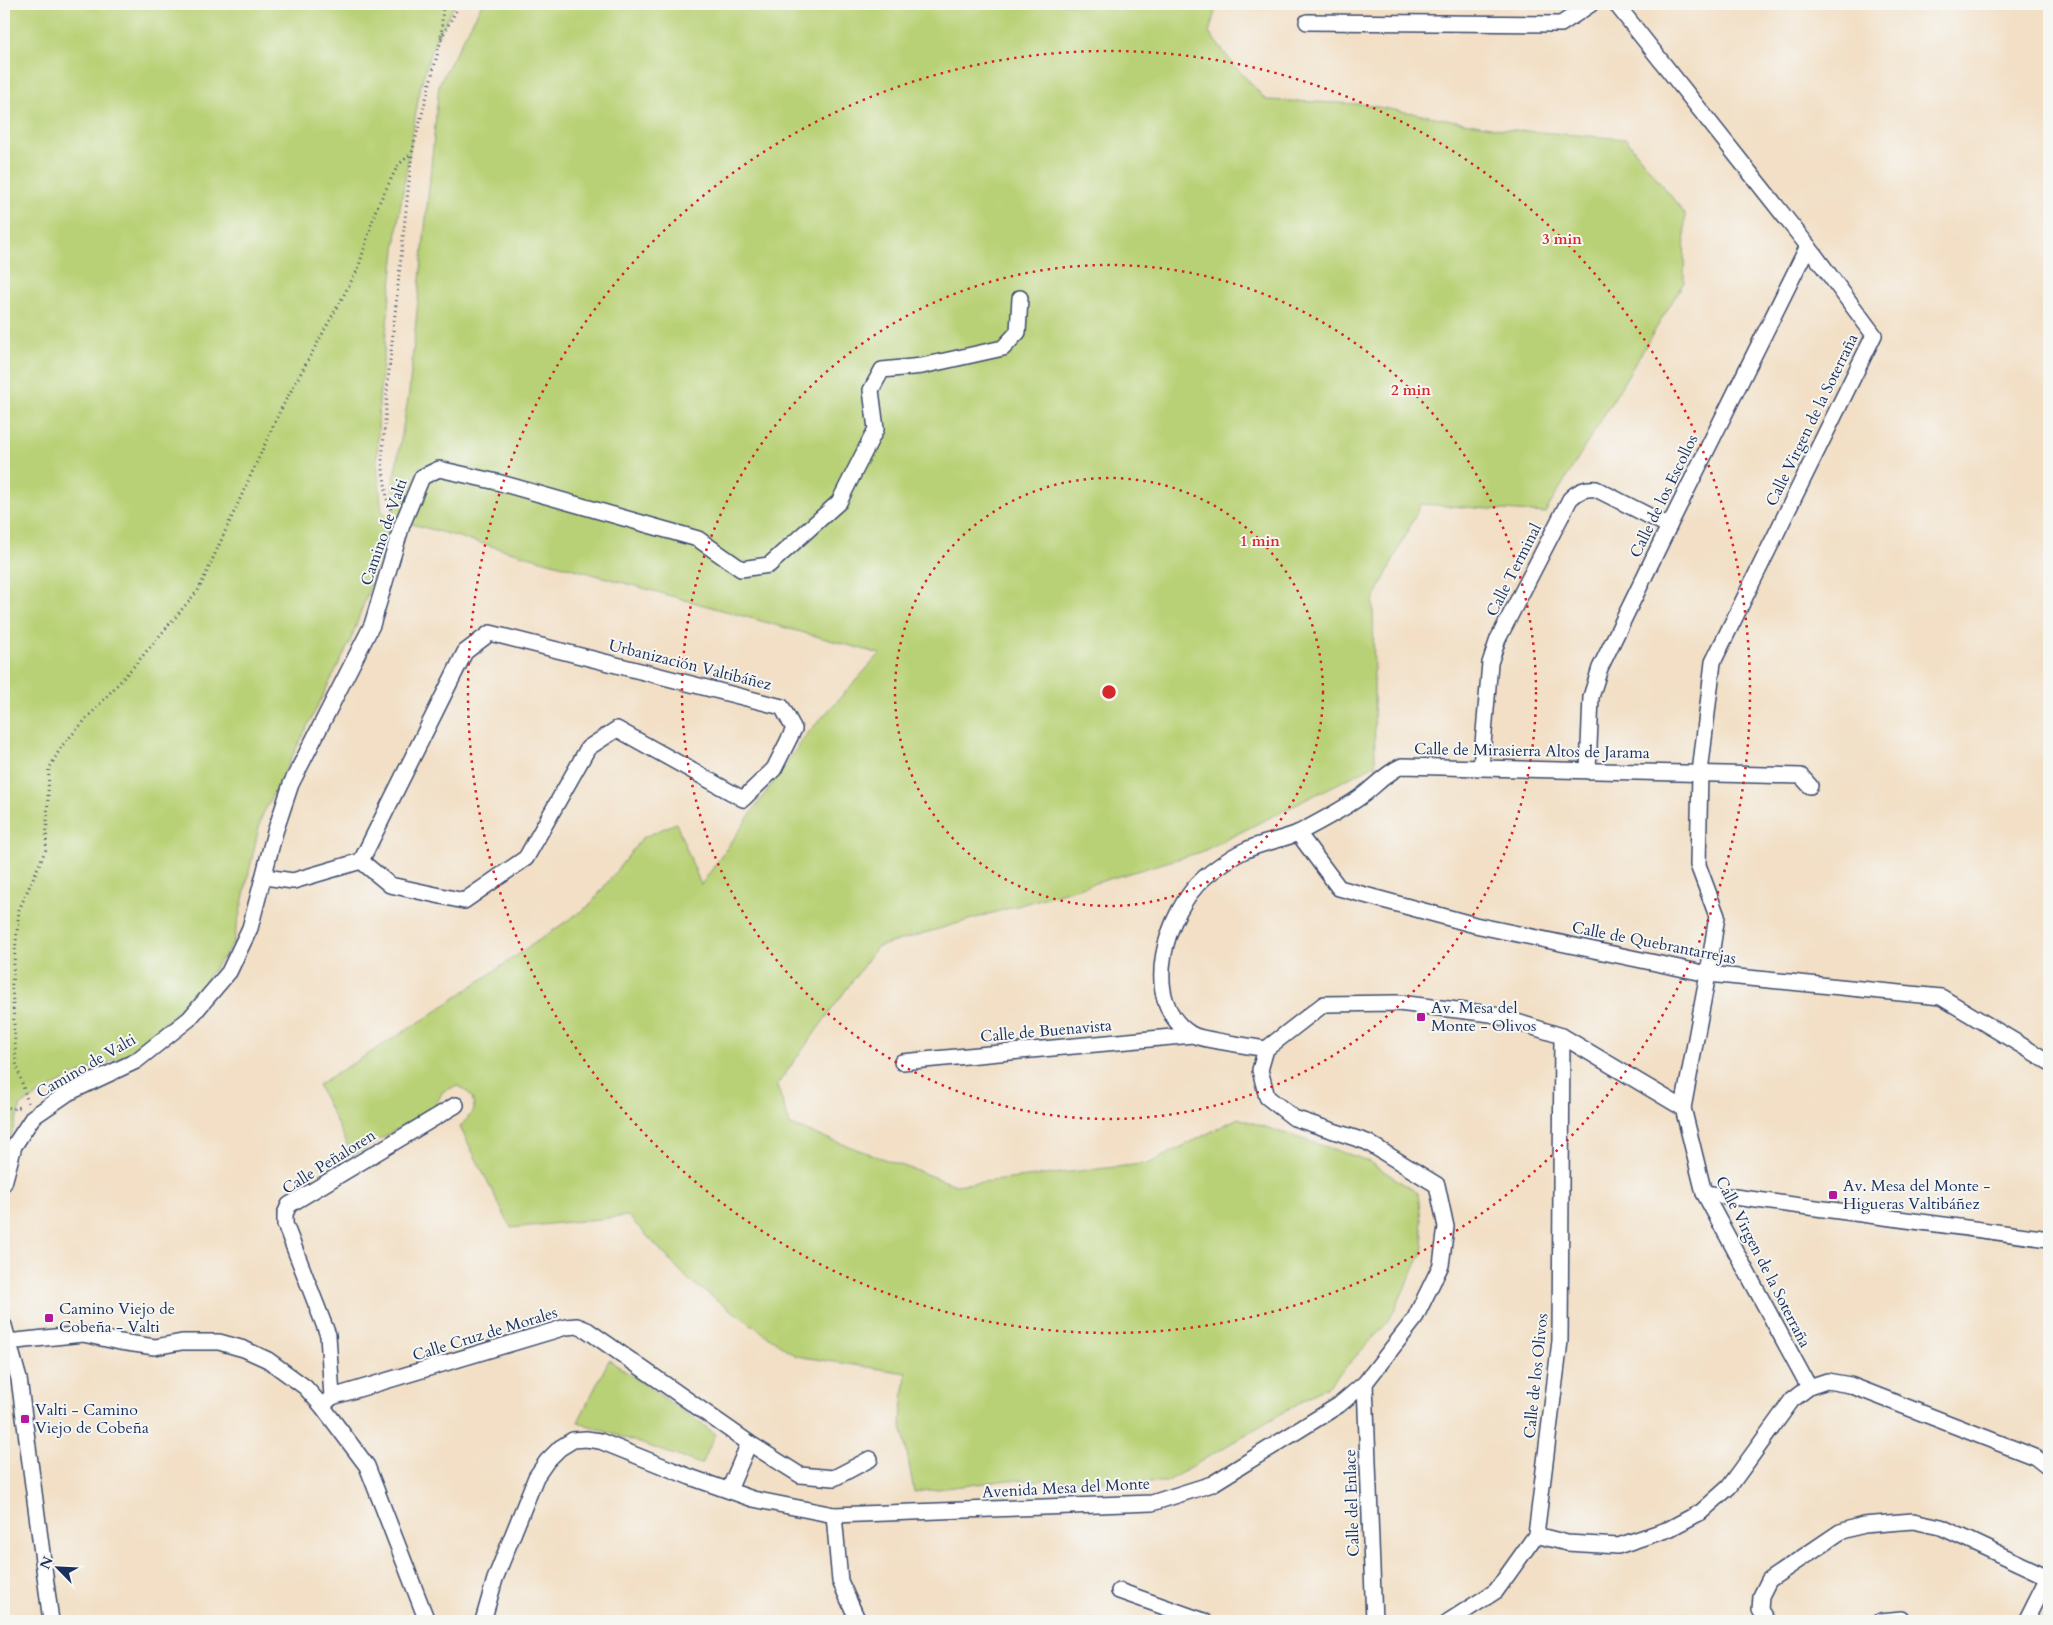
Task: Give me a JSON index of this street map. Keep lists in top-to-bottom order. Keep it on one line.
{"streets":{"street":["Calle Virgen de la Soterraña","Calle de los Escollos","Camino de Valti","Calle Terminal","Urbanización Valtibáñez","Calle de Mirasierra Altos de Jarama","Calle de Quebrantarrejas","Calle de Buenavista","Calle Peñaloren","Calle Cruz de Morales","Calle de los Olivos","Avenida Mesa del Monte","Calle del Enlace"]},"crossings":[["Calle Virgen de la Soterraña","Calle de los Escollos"],["Calle Virgen de la Soterraña","Calle de Mirasierra Altos de Jarama"],["Calle Virgen de la Soterraña","Calle de Quebrantarrejas"],["Calle de los Escollos","Calle Terminal"],["Calle de los Escollos","Calle de Mirasierra Altos de Jarama"],["Calle Terminal","Calle de Mirasierra Altos de Jarama"],["Calle de Mirasierra Altos de Jarama","Calle de Quebrantarrejas"],["Calle de Mirasierra Altos de Jarama","Calle de Buenavista"],["Calle Peñaloren","Calle Cruz de Morales"],["Avenida Mesa del Monte","Calle del Enlace"]],"places":{"transit":["Av. Mesa del Monte - Olivos","Av. Mesa del Monte - Higueras Valtibáñez","Camino Viejo de Cobeña - Valti","Valti - Camino Viejo de Cobeña"]},"north":"top left","rings":["3 min","2 min","1 min"]}
